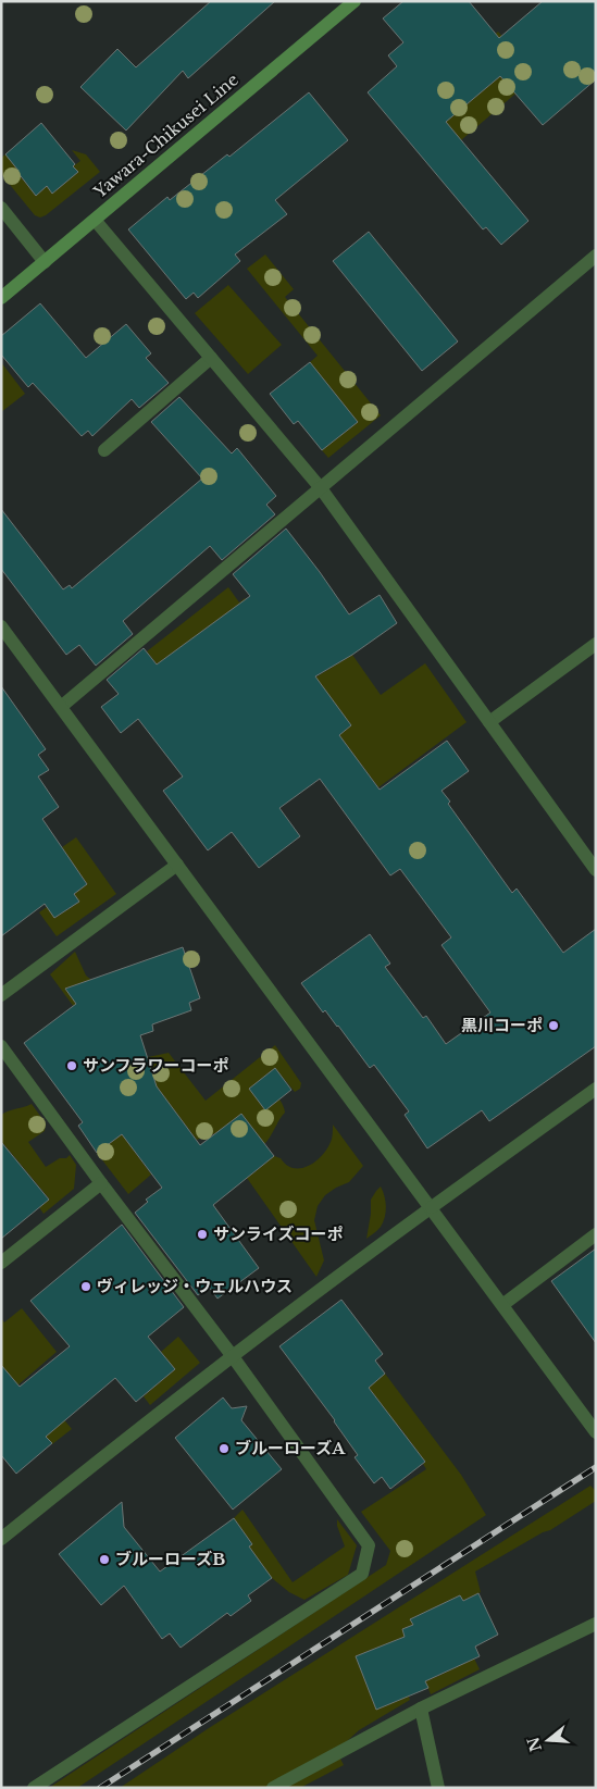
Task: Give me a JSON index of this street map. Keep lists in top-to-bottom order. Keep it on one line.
{"streets":{"main road":["Yawara-Chikusei Line"]},"places":["黒川コーポ","サンフラワーコーポ","サンライズコーポ","ヴィレッジ・ウェルハウス","ブルーローズA","ブルーローズB"],"north":"left"}
